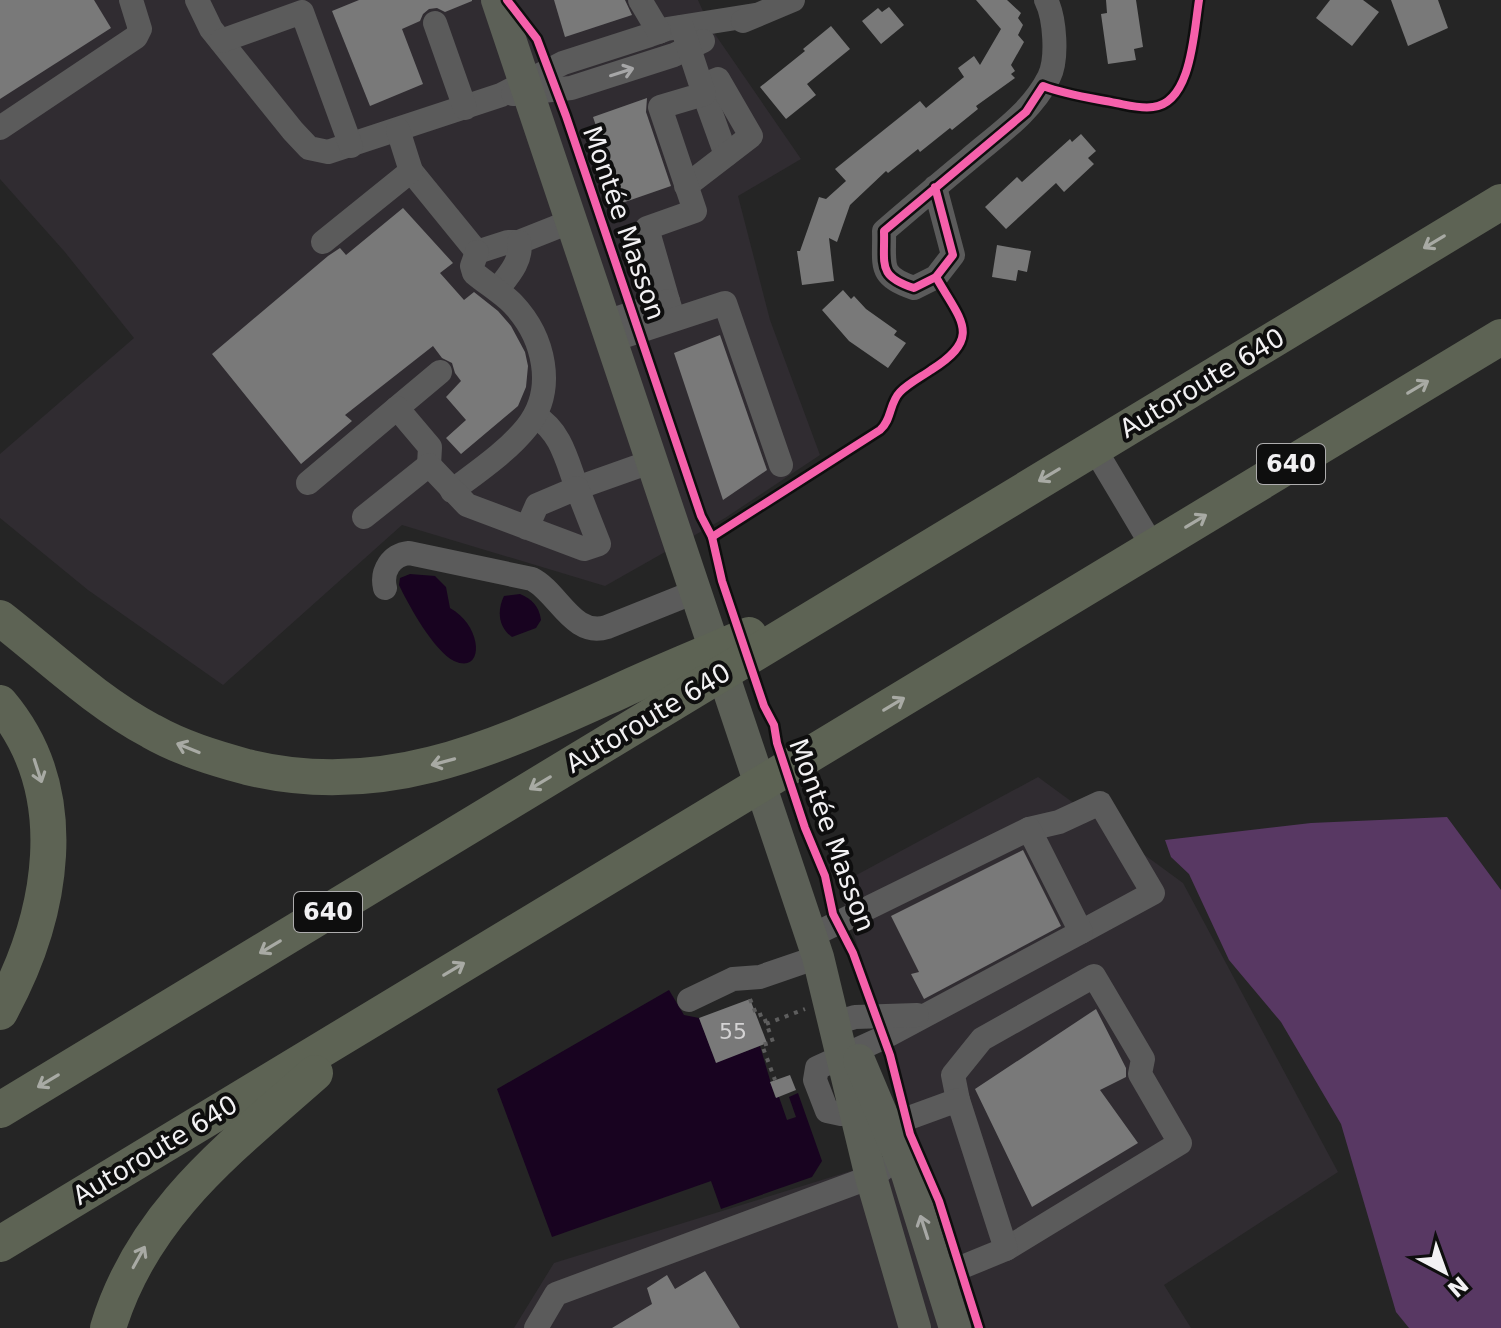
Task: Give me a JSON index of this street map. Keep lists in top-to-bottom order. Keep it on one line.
{"streets":{"highway":["Autoroute 640","640"],"main road":["Montée Masson"]},"house_numbers":["55"],"north":"bottom right"}
